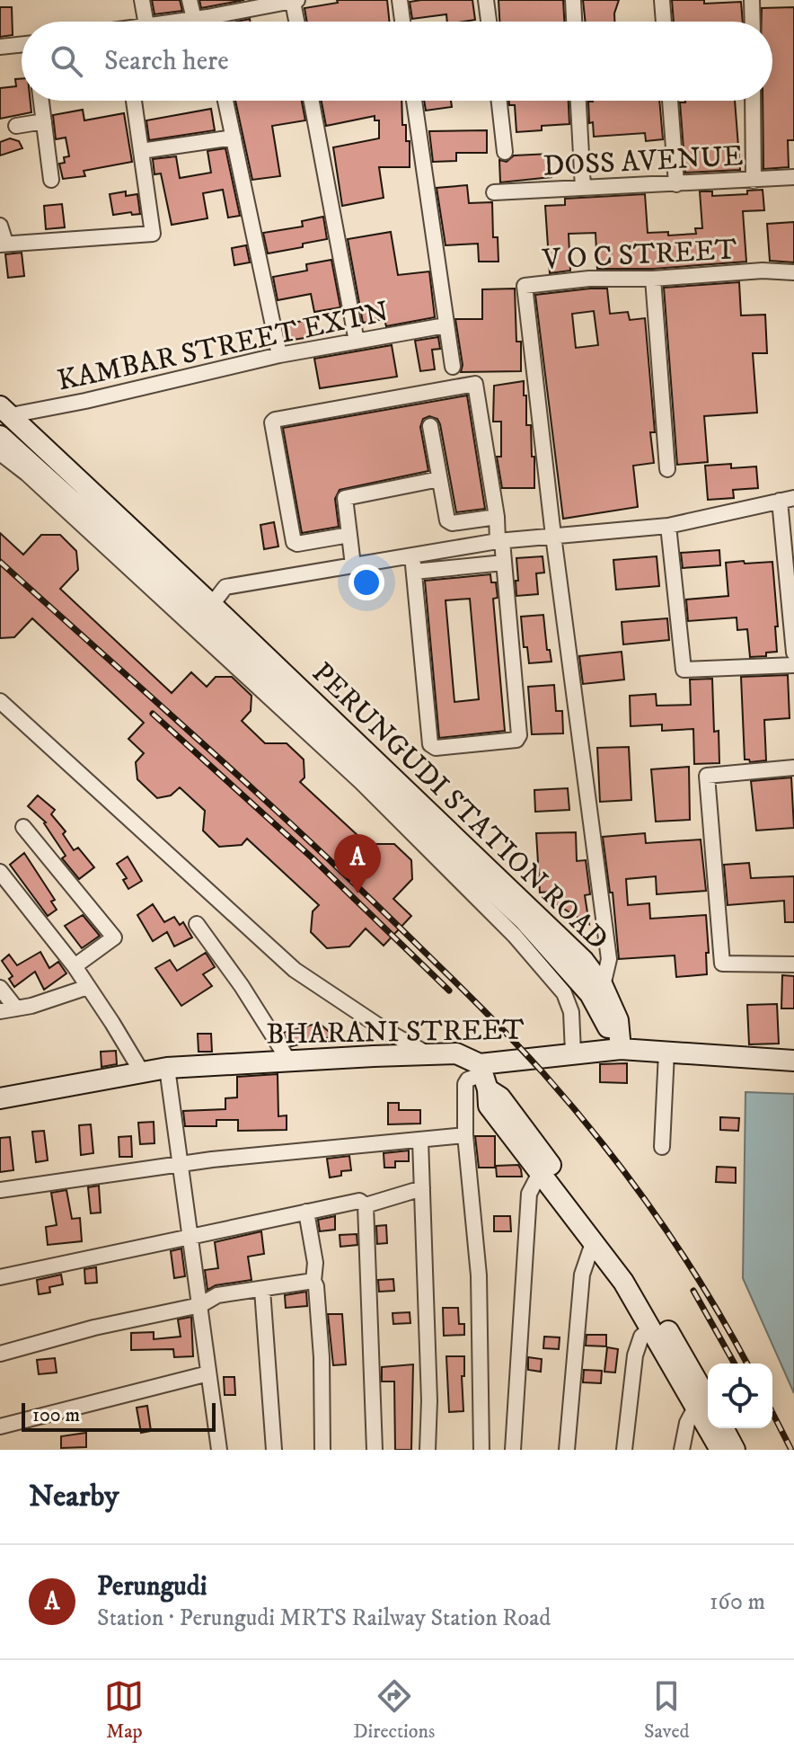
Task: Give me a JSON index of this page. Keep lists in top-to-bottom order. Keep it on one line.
{"streets":{"street":["DOSS AVENUE","V O C STREET","KAMBAR STREET EXTN","PERUNGUDI STATION ROAD","BHARANI STREET"]},"crossings":[["KAMBAR STREET EXTN","PERUNGUDI STATION ROAD"],["PERUNGUDI STATION ROAD","BHARANI STREET"]],"scale_bar":"100 m","page":{"search":"Search here","pins":"A","scale":"100 m","heading":"Nearby","list":[{"mark":"A","name":"Perungudi","note":"Station · Perungudi MRTS Railway Station Road","value":"160 m"}],"nav":["Map","Directions","Saved"]}}
